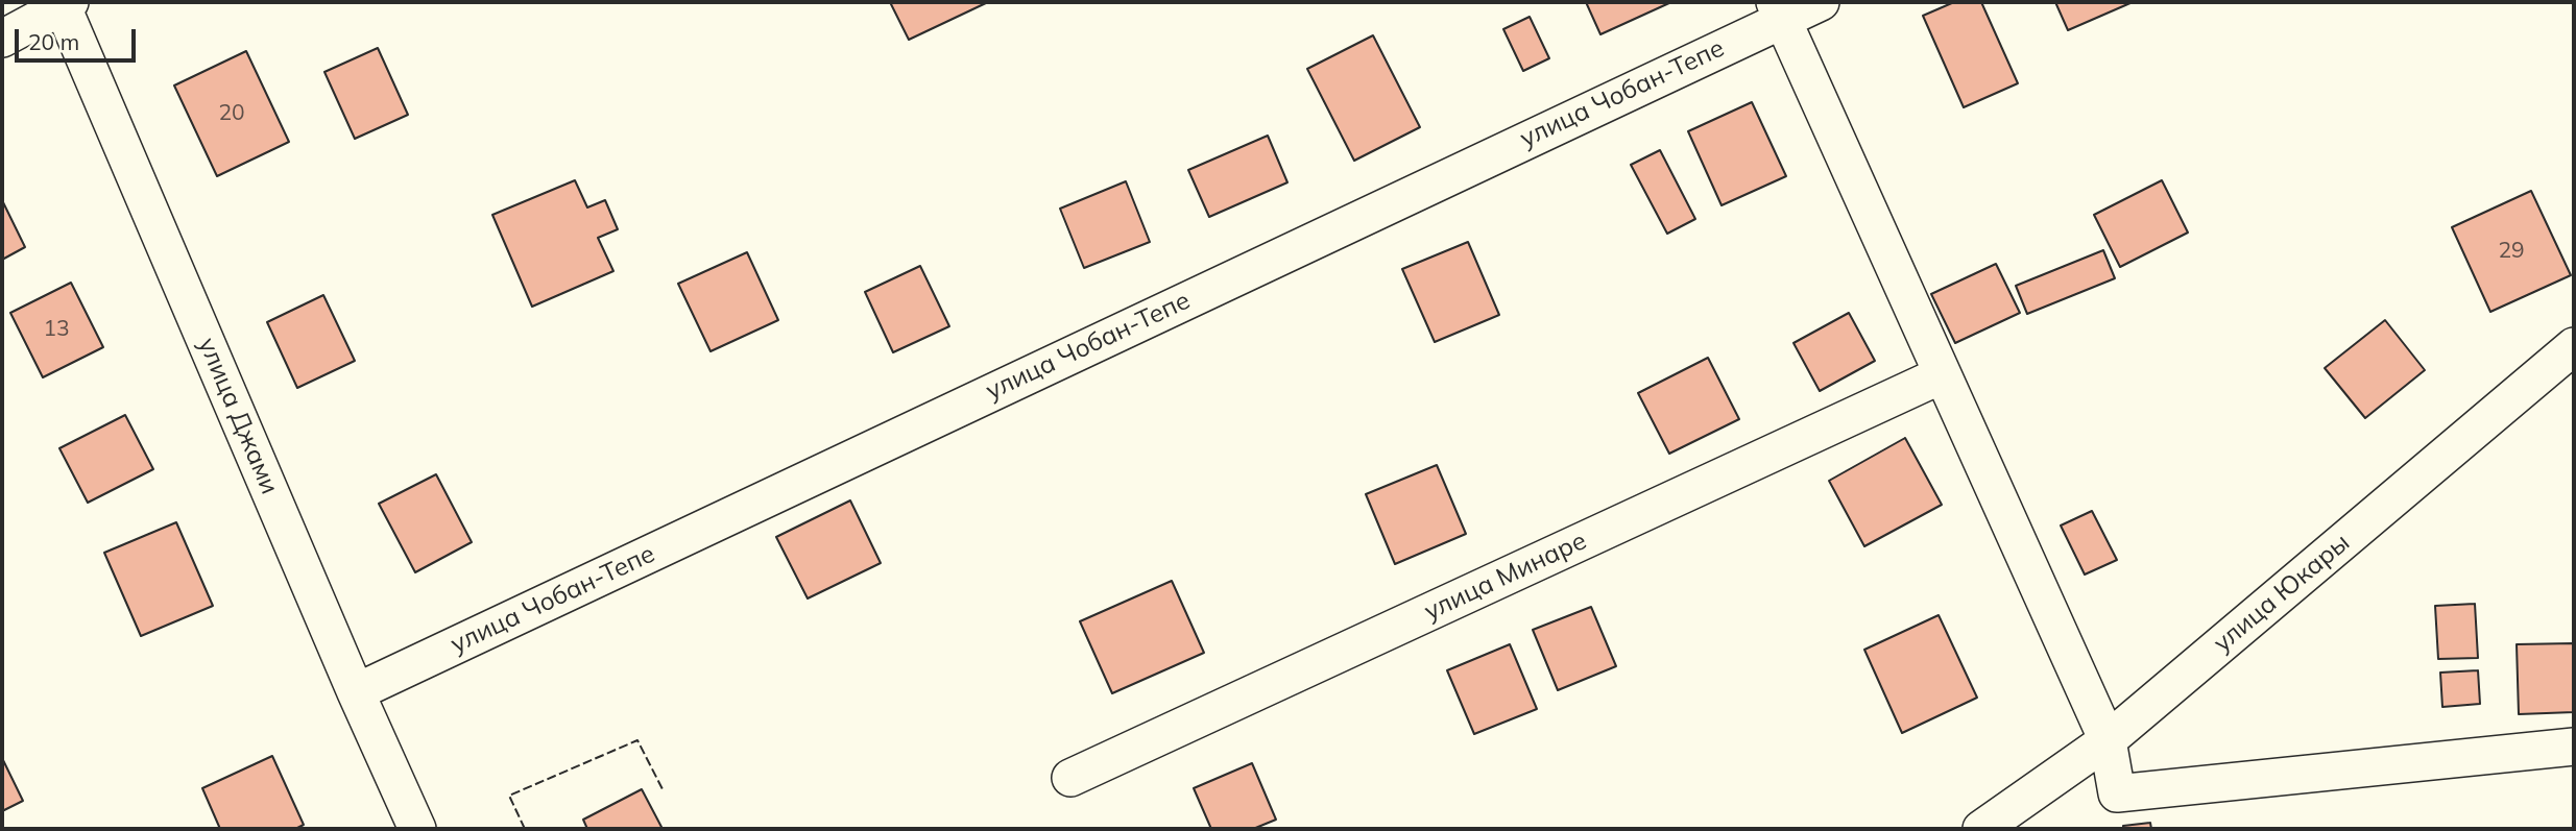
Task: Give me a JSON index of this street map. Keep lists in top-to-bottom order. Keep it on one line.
{"streets":{"street":["улица Чобан-Тепе","улица Джами","улица Минаре","улица Юкары"]},"crossings":[["улица Чобан-Тепе","улица Джами"]],"house_numbers":["20","29","13"],"scale_bar":"20 m"}
